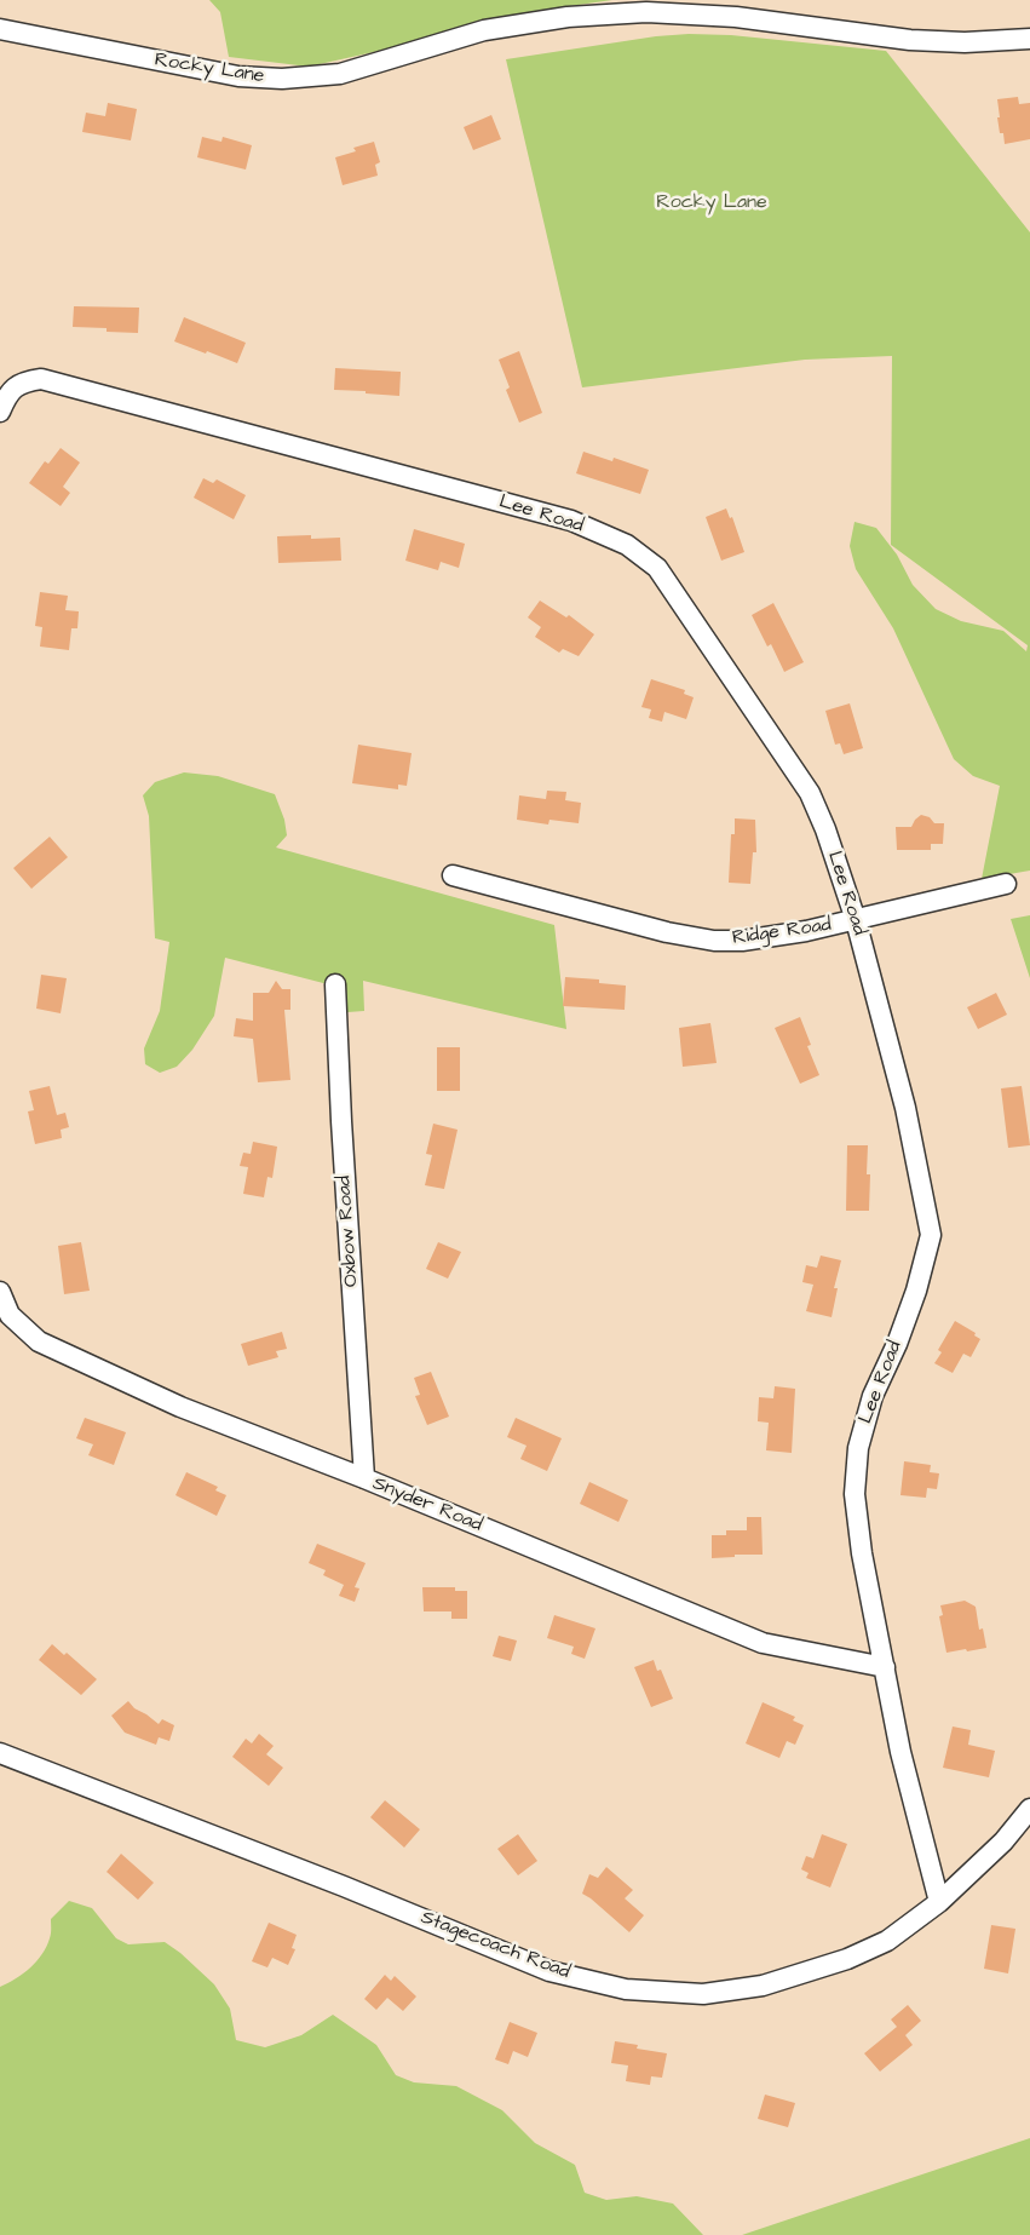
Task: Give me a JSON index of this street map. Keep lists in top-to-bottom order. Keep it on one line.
{"streets":{"street":["Rocky Lane","Lee Road","Ridge Road","Oxbow Road","Snyder Road","Stagecoach Road"]},"crossings":[["Lee Road","Ridge Road"],["Lee Road","Snyder Road"],["Lee Road","Stagecoach Road"],["Oxbow Road","Snyder Road"]],"parks":["Rocky Lane"]}
